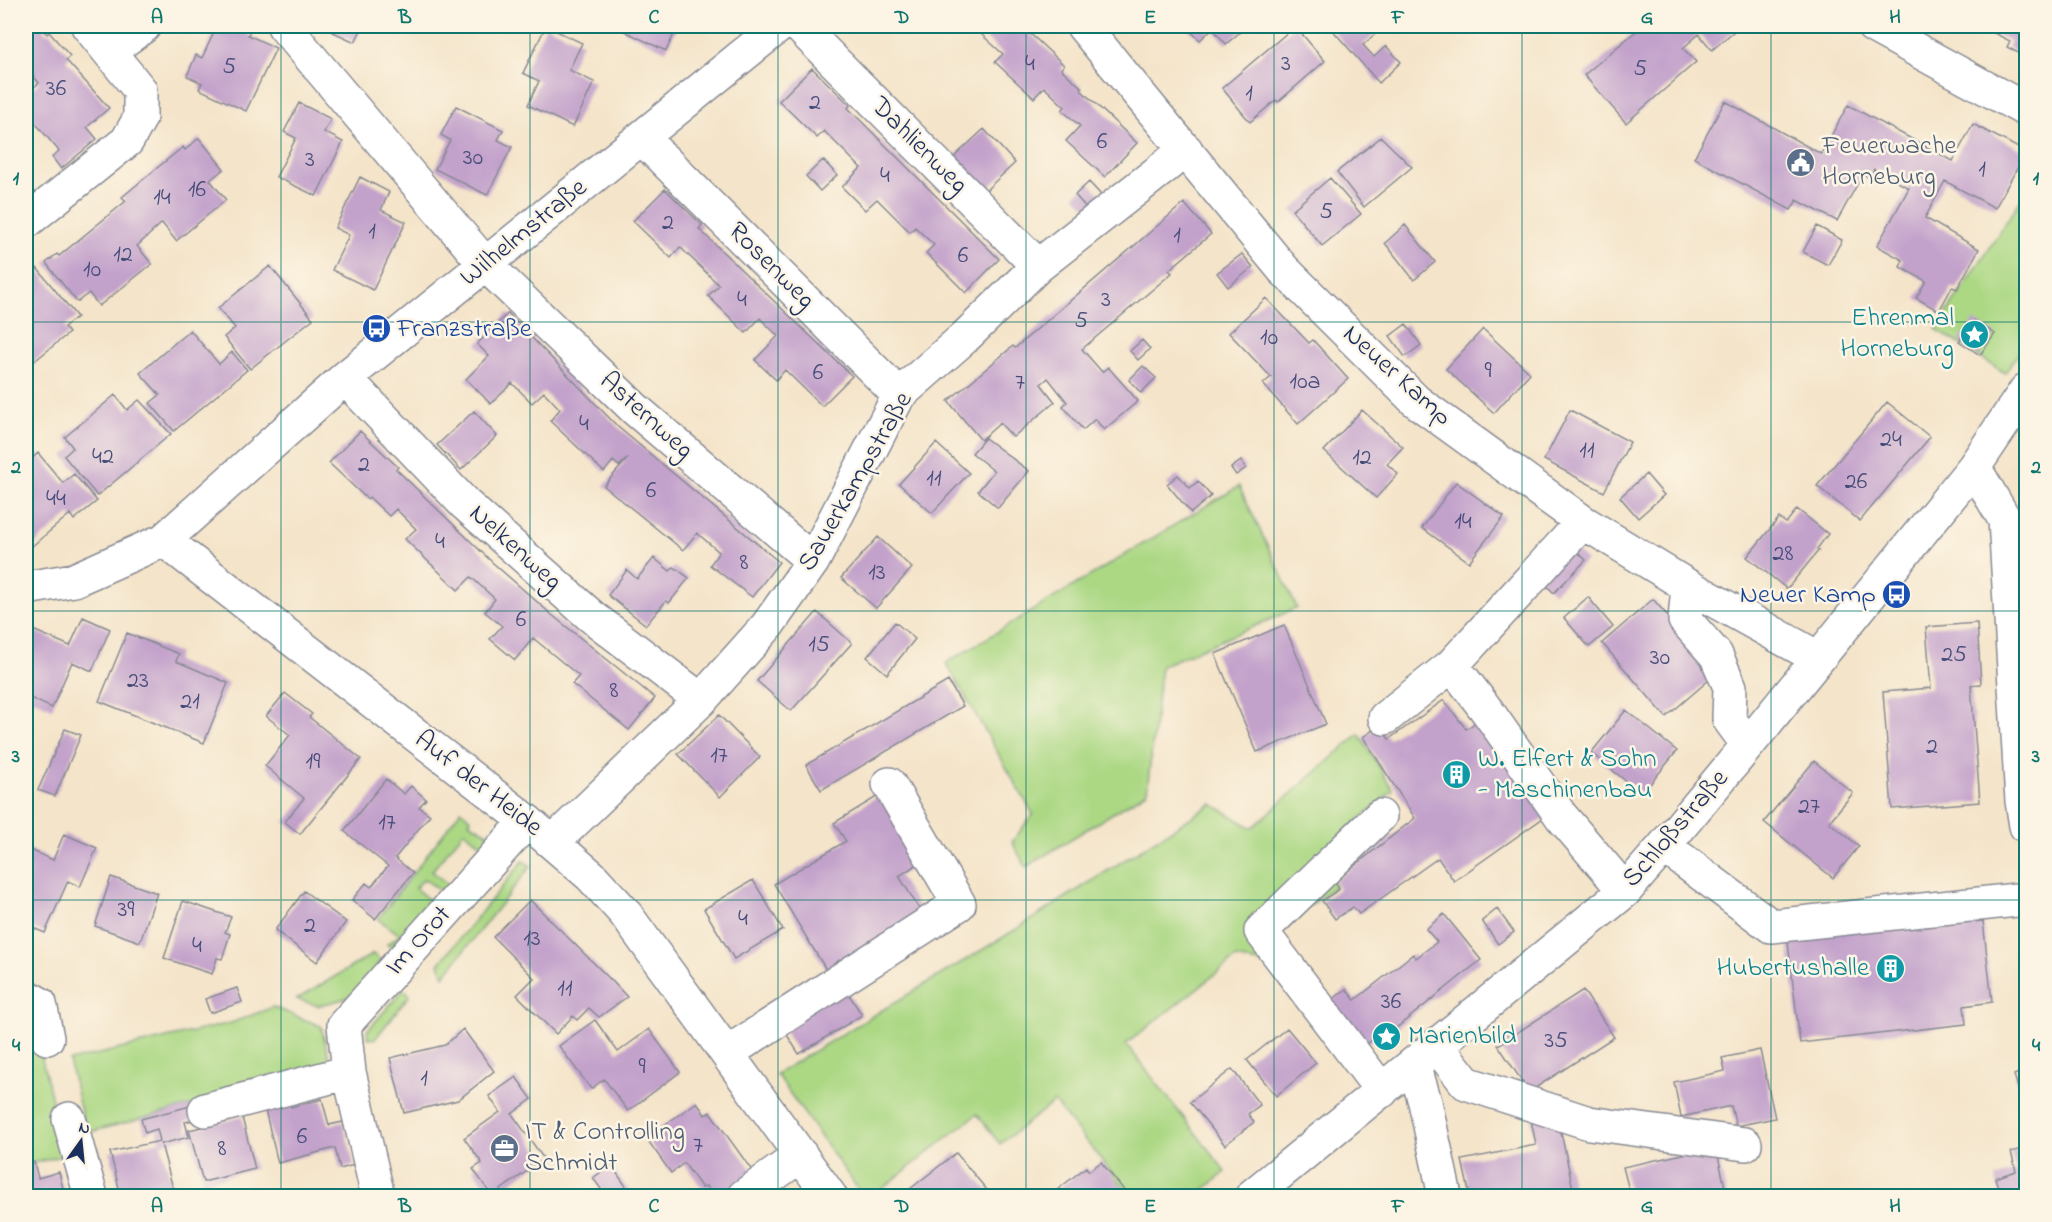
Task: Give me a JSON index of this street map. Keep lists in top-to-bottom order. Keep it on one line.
{"streets":{"street":["Dahlienweg","Wilhelmstraße","Rosenweg","Neuer Kamp","Asternweg","Sauerkampstraße","Nelkenweg","Auf der Heide","Schloßstraße","Im Orot"]},"crossings":[["Dahlienweg","Sauerkampstraße"],["Wilhelmstraße","Rosenweg"],["Wilhelmstraße","Asternweg"],["Wilhelmstraße","Nelkenweg"],["Wilhelmstraße","Auf der Heide"],["Rosenweg","Sauerkampstraße"],["Neuer Kamp","Sauerkampstraße"],["Neuer Kamp","Schloßstraße"],["Asternweg","Sauerkampstraße"],["Sauerkampstraße","Nelkenweg"],["Sauerkampstraße","Auf der Heide"],["Auf der Heide","Im Orot"]],"places":{"public building":["Feuerwache Horneburg"],"bus stop":["Franzstraße","Neuer Kamp"],"place":["Ehrenmal Horneburg","Marienbild"],"building":["W. Elfert & Sohn - Maschinenbau","Hubertushalle"],"office":["IT & Controlling Schmidt"]},"house_numbers":["4","3","5","5","36","1","2","6","30","3","1","4","16","14","5","2","1","1","12","6","10","4","3","5","10","9","6","10a","7","4","24","11","42","12","2","11","26","6","44","14","4","28","8","13","6","15","25","30","23","8","21","2","17","19","27","17","39","4","2","13","4","11","36","35","9","1","6","7","8"],"north":"top","grid":{"columns":["A","B","C","D","E","F","G","H"],"rows":["1","2","3","4"]}}
